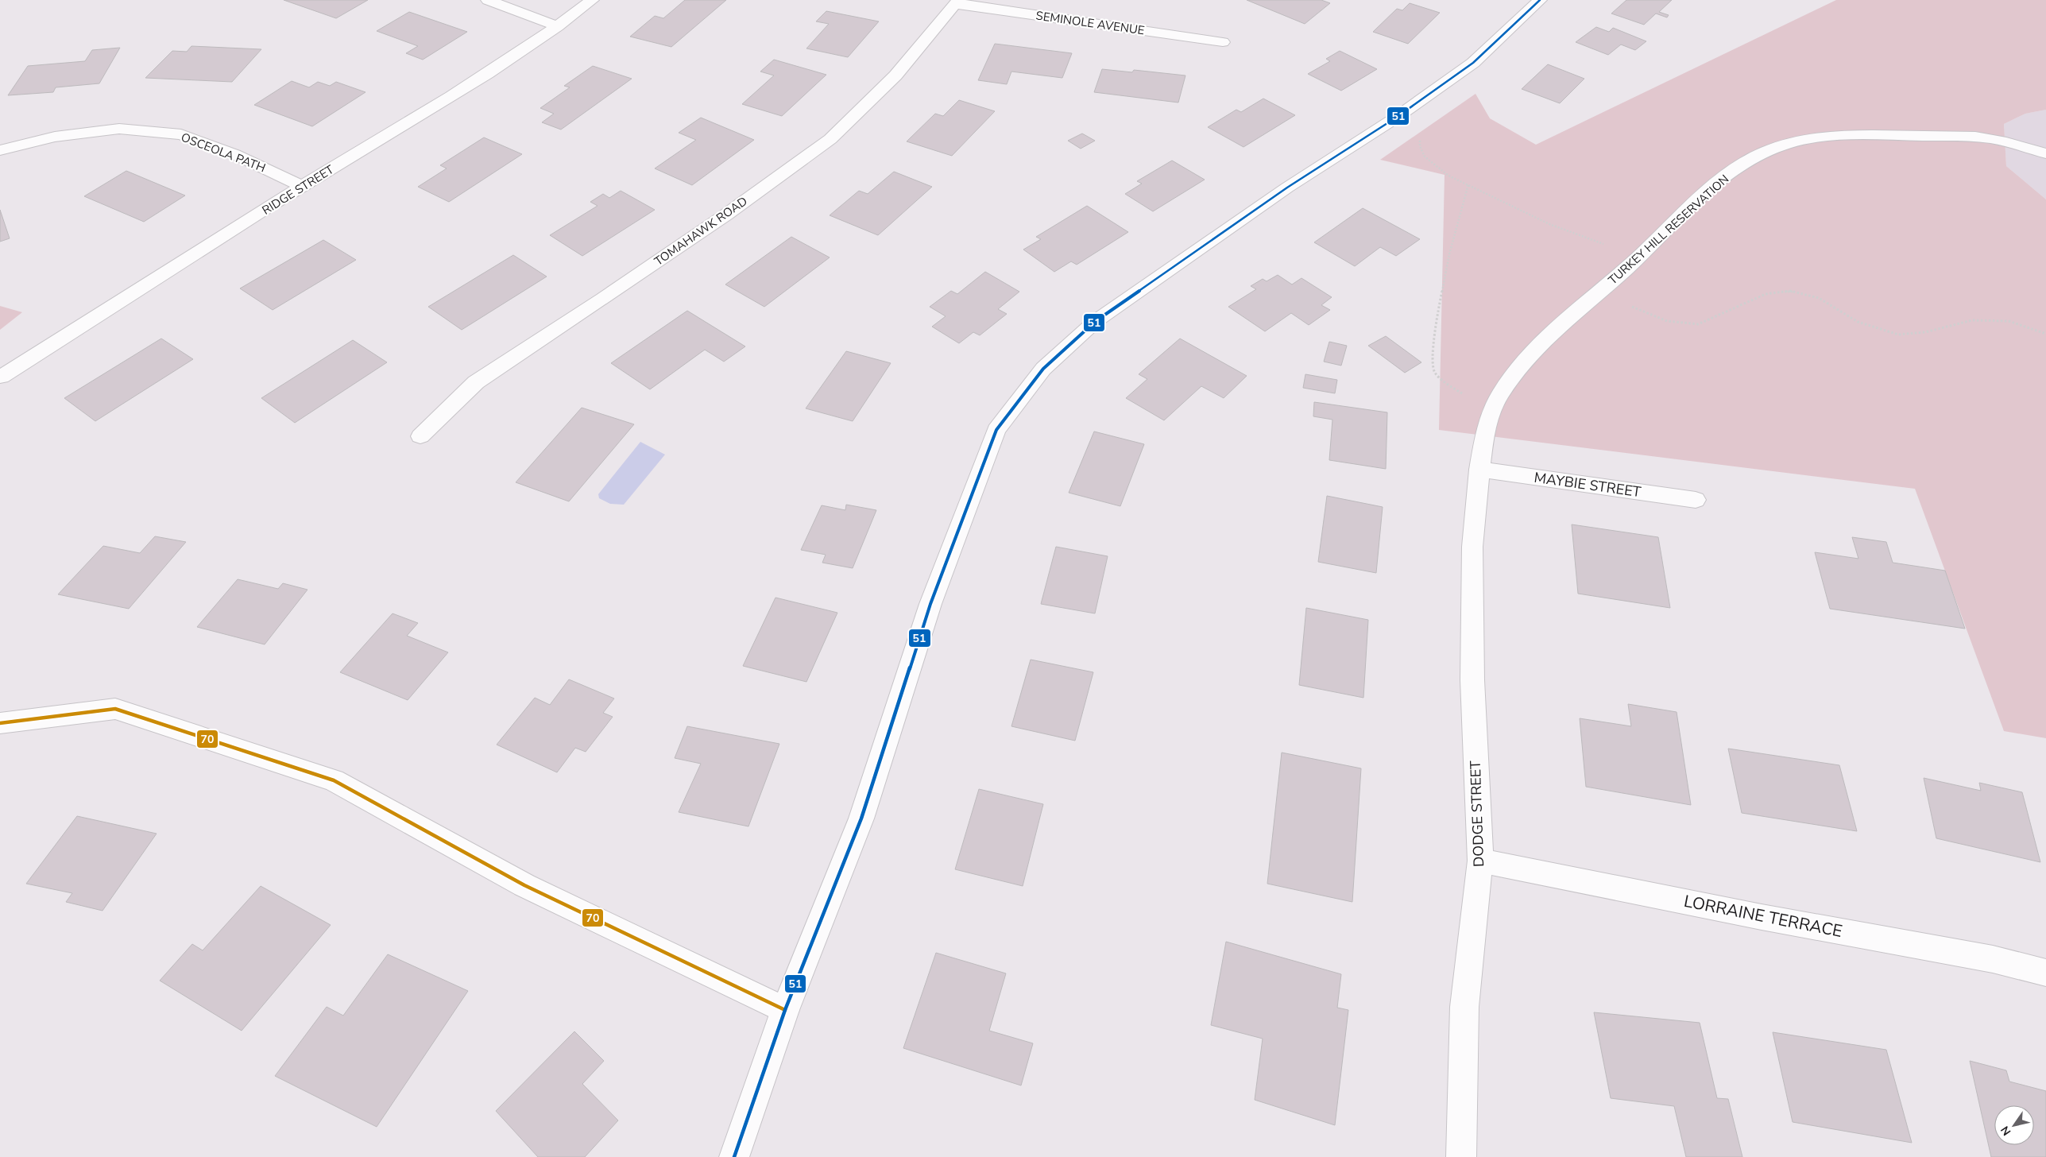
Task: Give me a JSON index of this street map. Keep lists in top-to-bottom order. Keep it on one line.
{"streets":{"street":["SEMINOLE AVENUE","OSCEOLA PATH","RIDGE STREET","TURKEY HILL RESERVATION","TOMAHAWK ROAD","MAYBIE STREET","DODGE STREET","LORRAINE TERRACE"]},"crossings":[["SEMINOLE AVENUE","TOMAHAWK ROAD"],["OSCEOLA PATH","RIDGE STREET"],["TURKEY HILL RESERVATION","MAYBIE STREET"],["TURKEY HILL RESERVATION","DODGE STREET"],["MAYBIE STREET","DODGE STREET"],["DODGE STREET","LORRAINE TERRACE"]],"lines":["transit line 51","transit line 70"],"north":"bottom left"}
